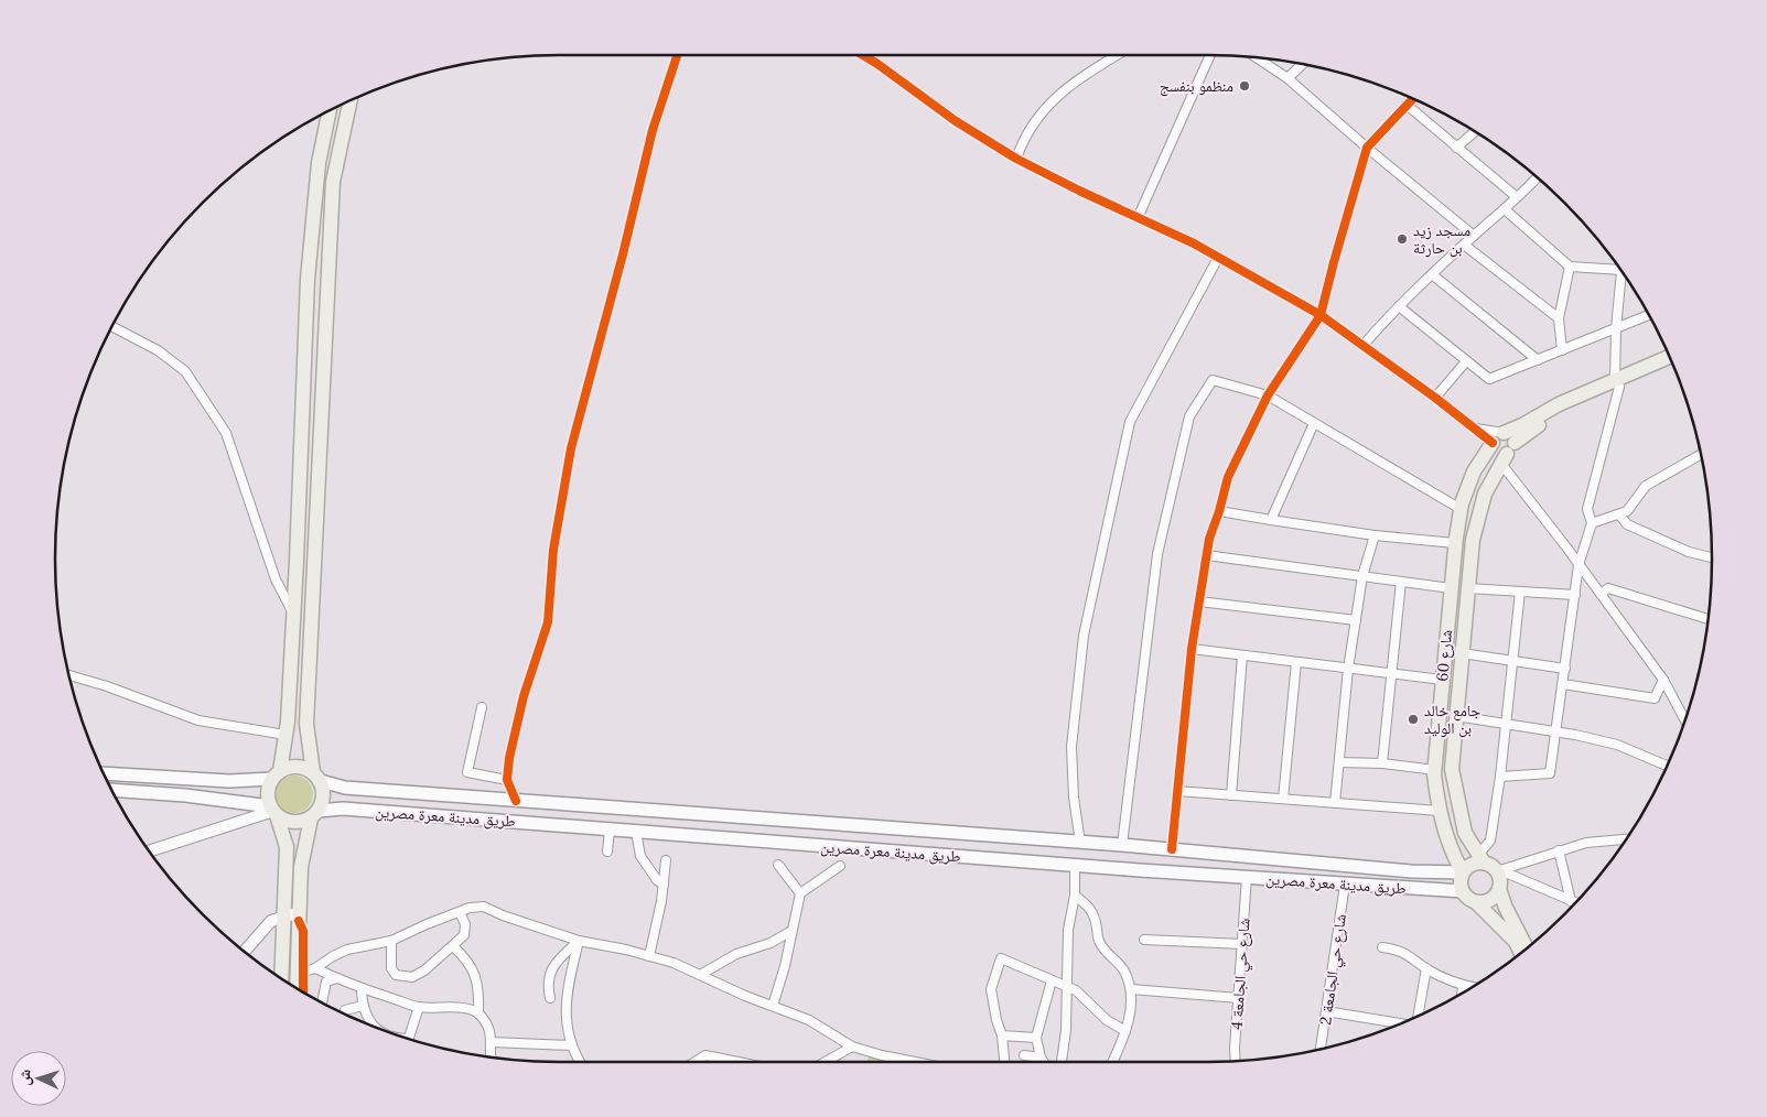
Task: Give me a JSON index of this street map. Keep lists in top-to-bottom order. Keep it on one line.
{"streets":{"main road":["شارع 60","طريق مدينة معرة مصرين"],"street":["شارع حي الجامعة 2","شارع حي الجامعة 4"]},"crossings":[["شارع 60","طريق مدينة معرة مصرين"],["طريق مدينة معرة مصرين","شارع حي الجامعة 2"],["طريق مدينة معرة مصرين","شارع حي الجامعة 4"]],"places":["منظمو بنفسج","مسجد زيد بن حارثة","جامع خالد بن الوليد"],"north":"left"}
